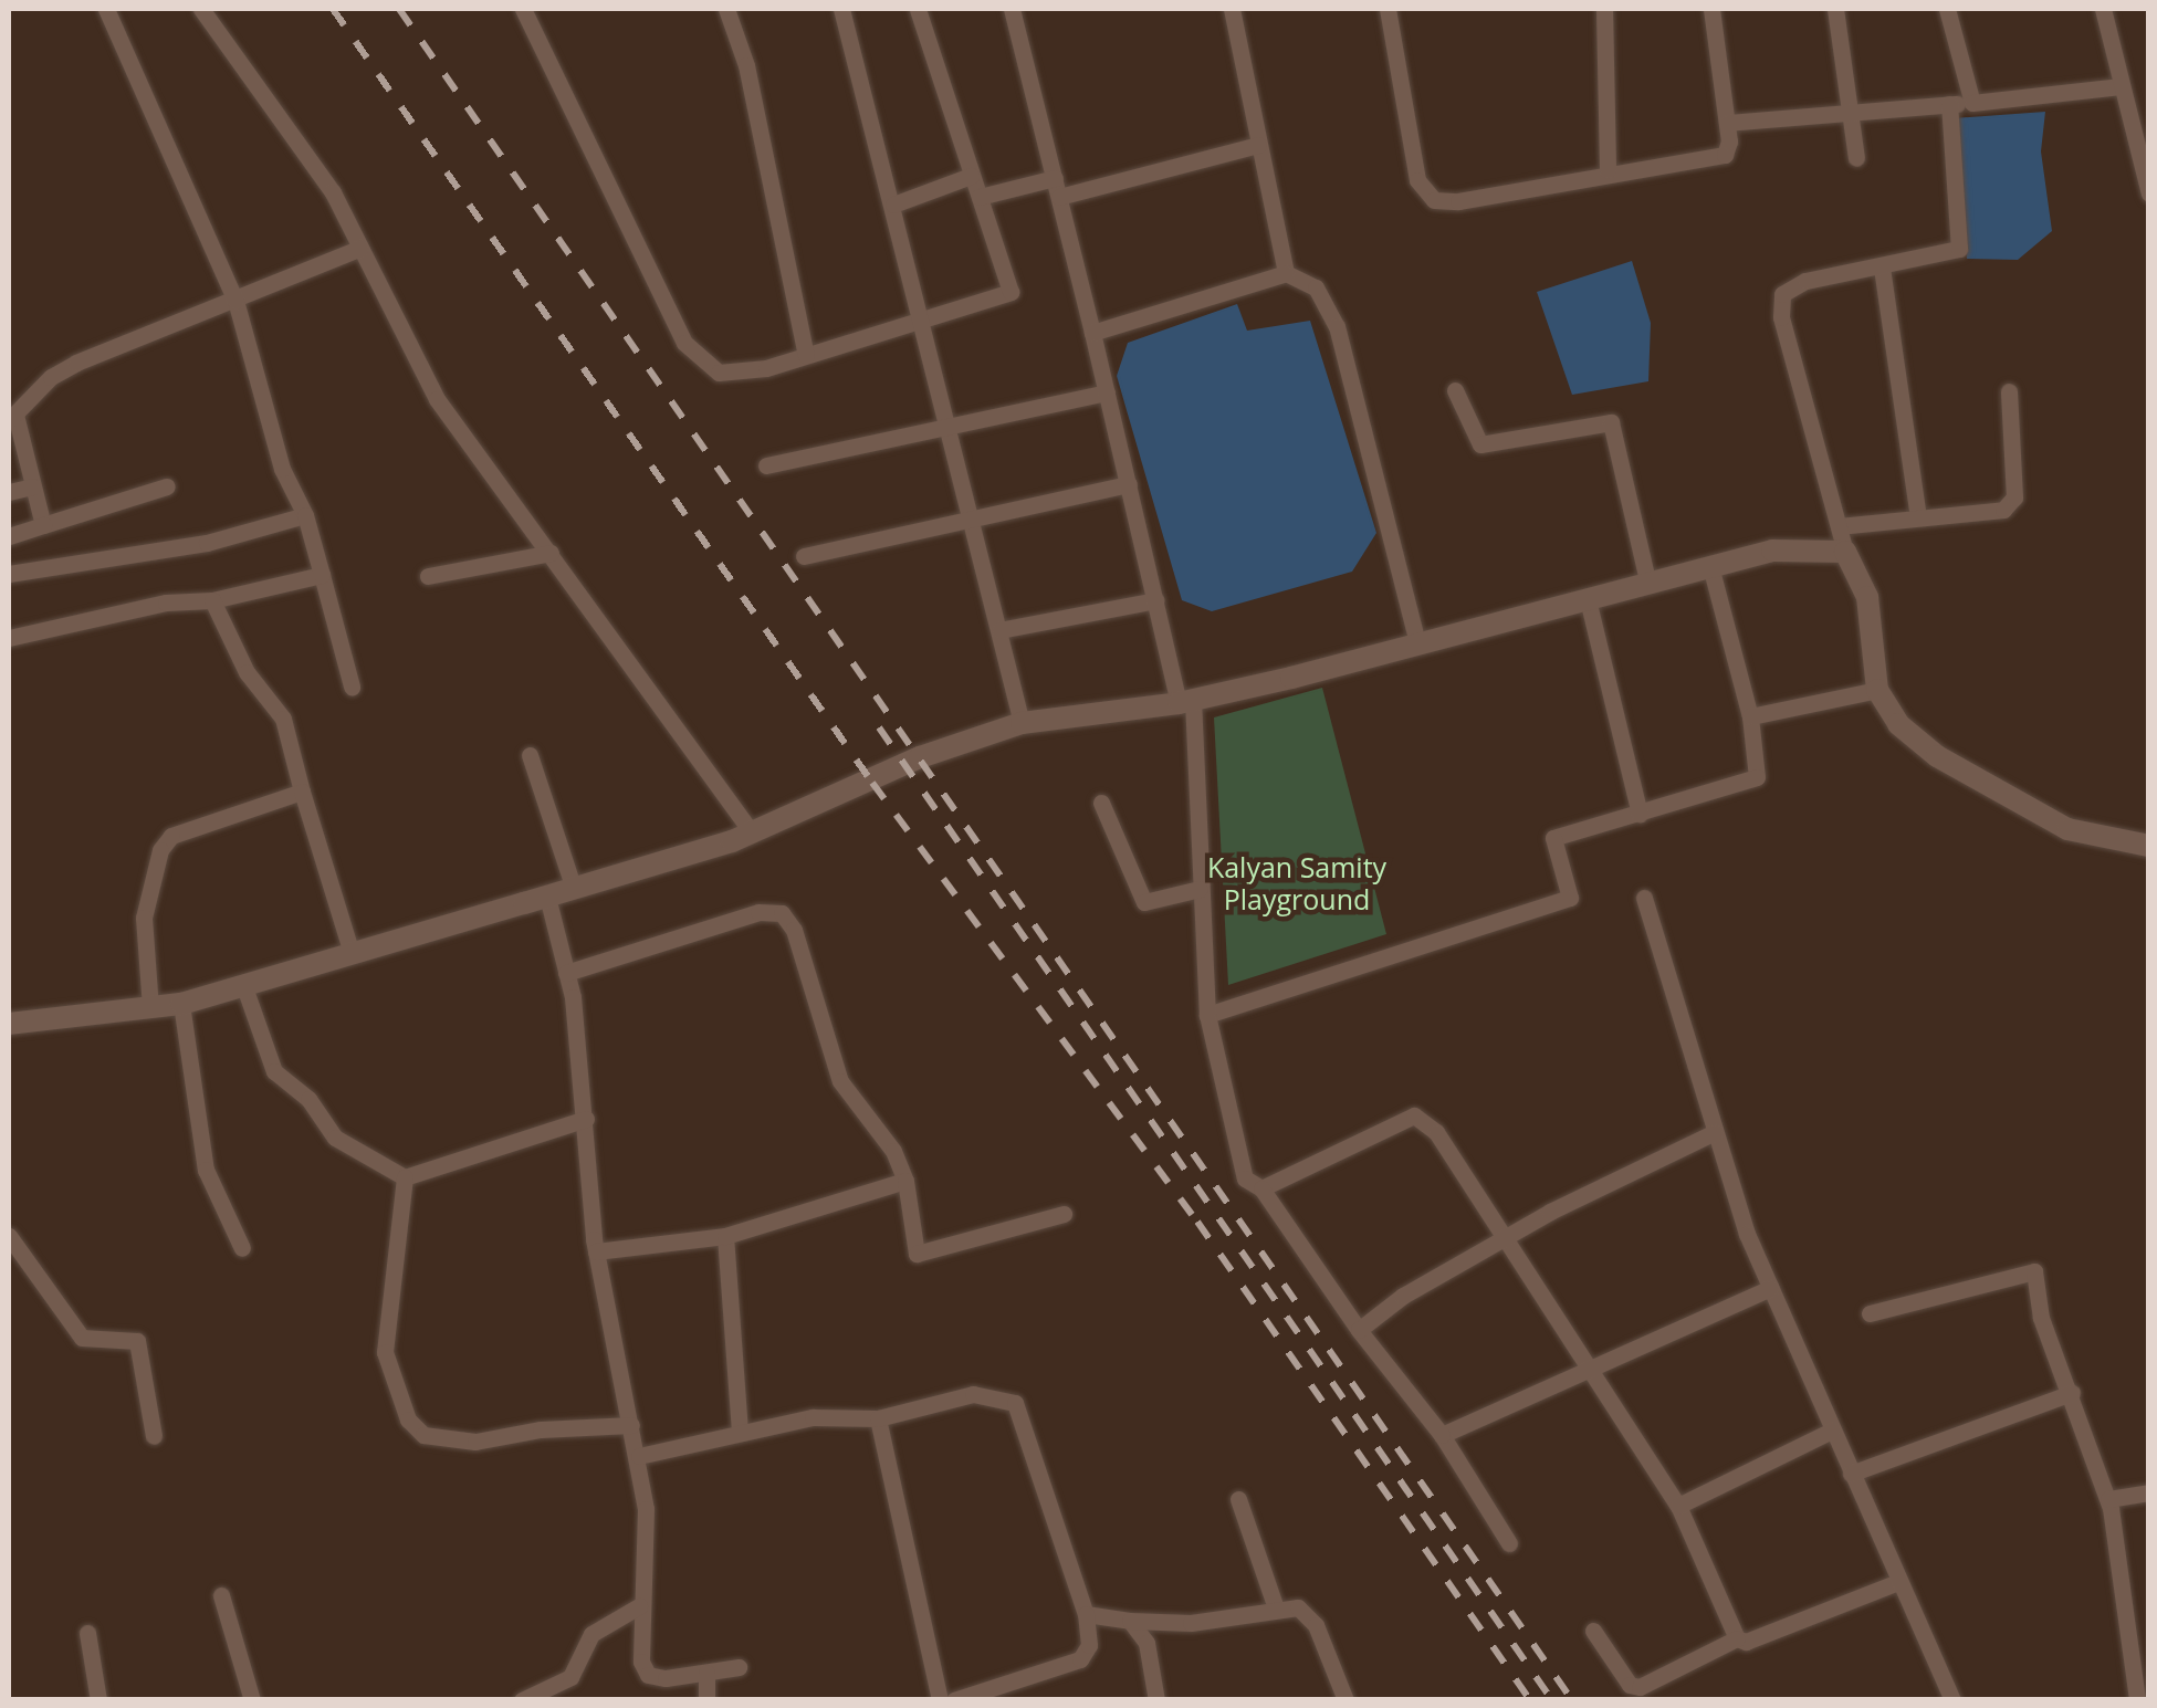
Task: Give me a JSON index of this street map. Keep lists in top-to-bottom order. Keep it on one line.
{"parks":["Kalyan Samity Playground"]}
